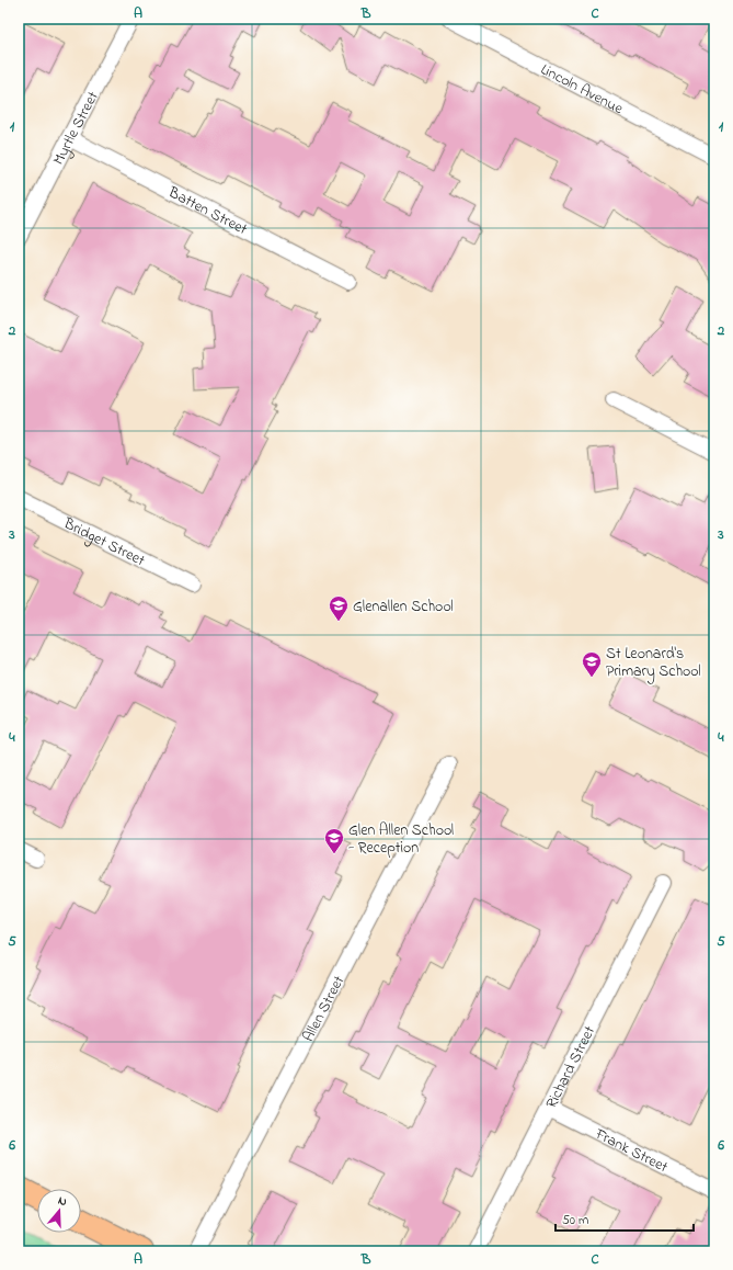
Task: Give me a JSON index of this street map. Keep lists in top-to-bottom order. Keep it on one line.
{"streets":{"street":["Lincoln Avenue","Myrtle Street","Batten Street","Bridget Street","Allen Street","Richard Street","Frank Street"]},"crossings":[["Myrtle Street","Batten Street"],["Richard Street","Frank Street"]],"places":{"school or university":["Glenallen School","St Leonard's Primary School","Glen Allen School - Reception"]},"scale_bar":"50 m","north":"top","grid":{"columns":["A","B","C"],"rows":["1","2","3","4","5","6"]}}
